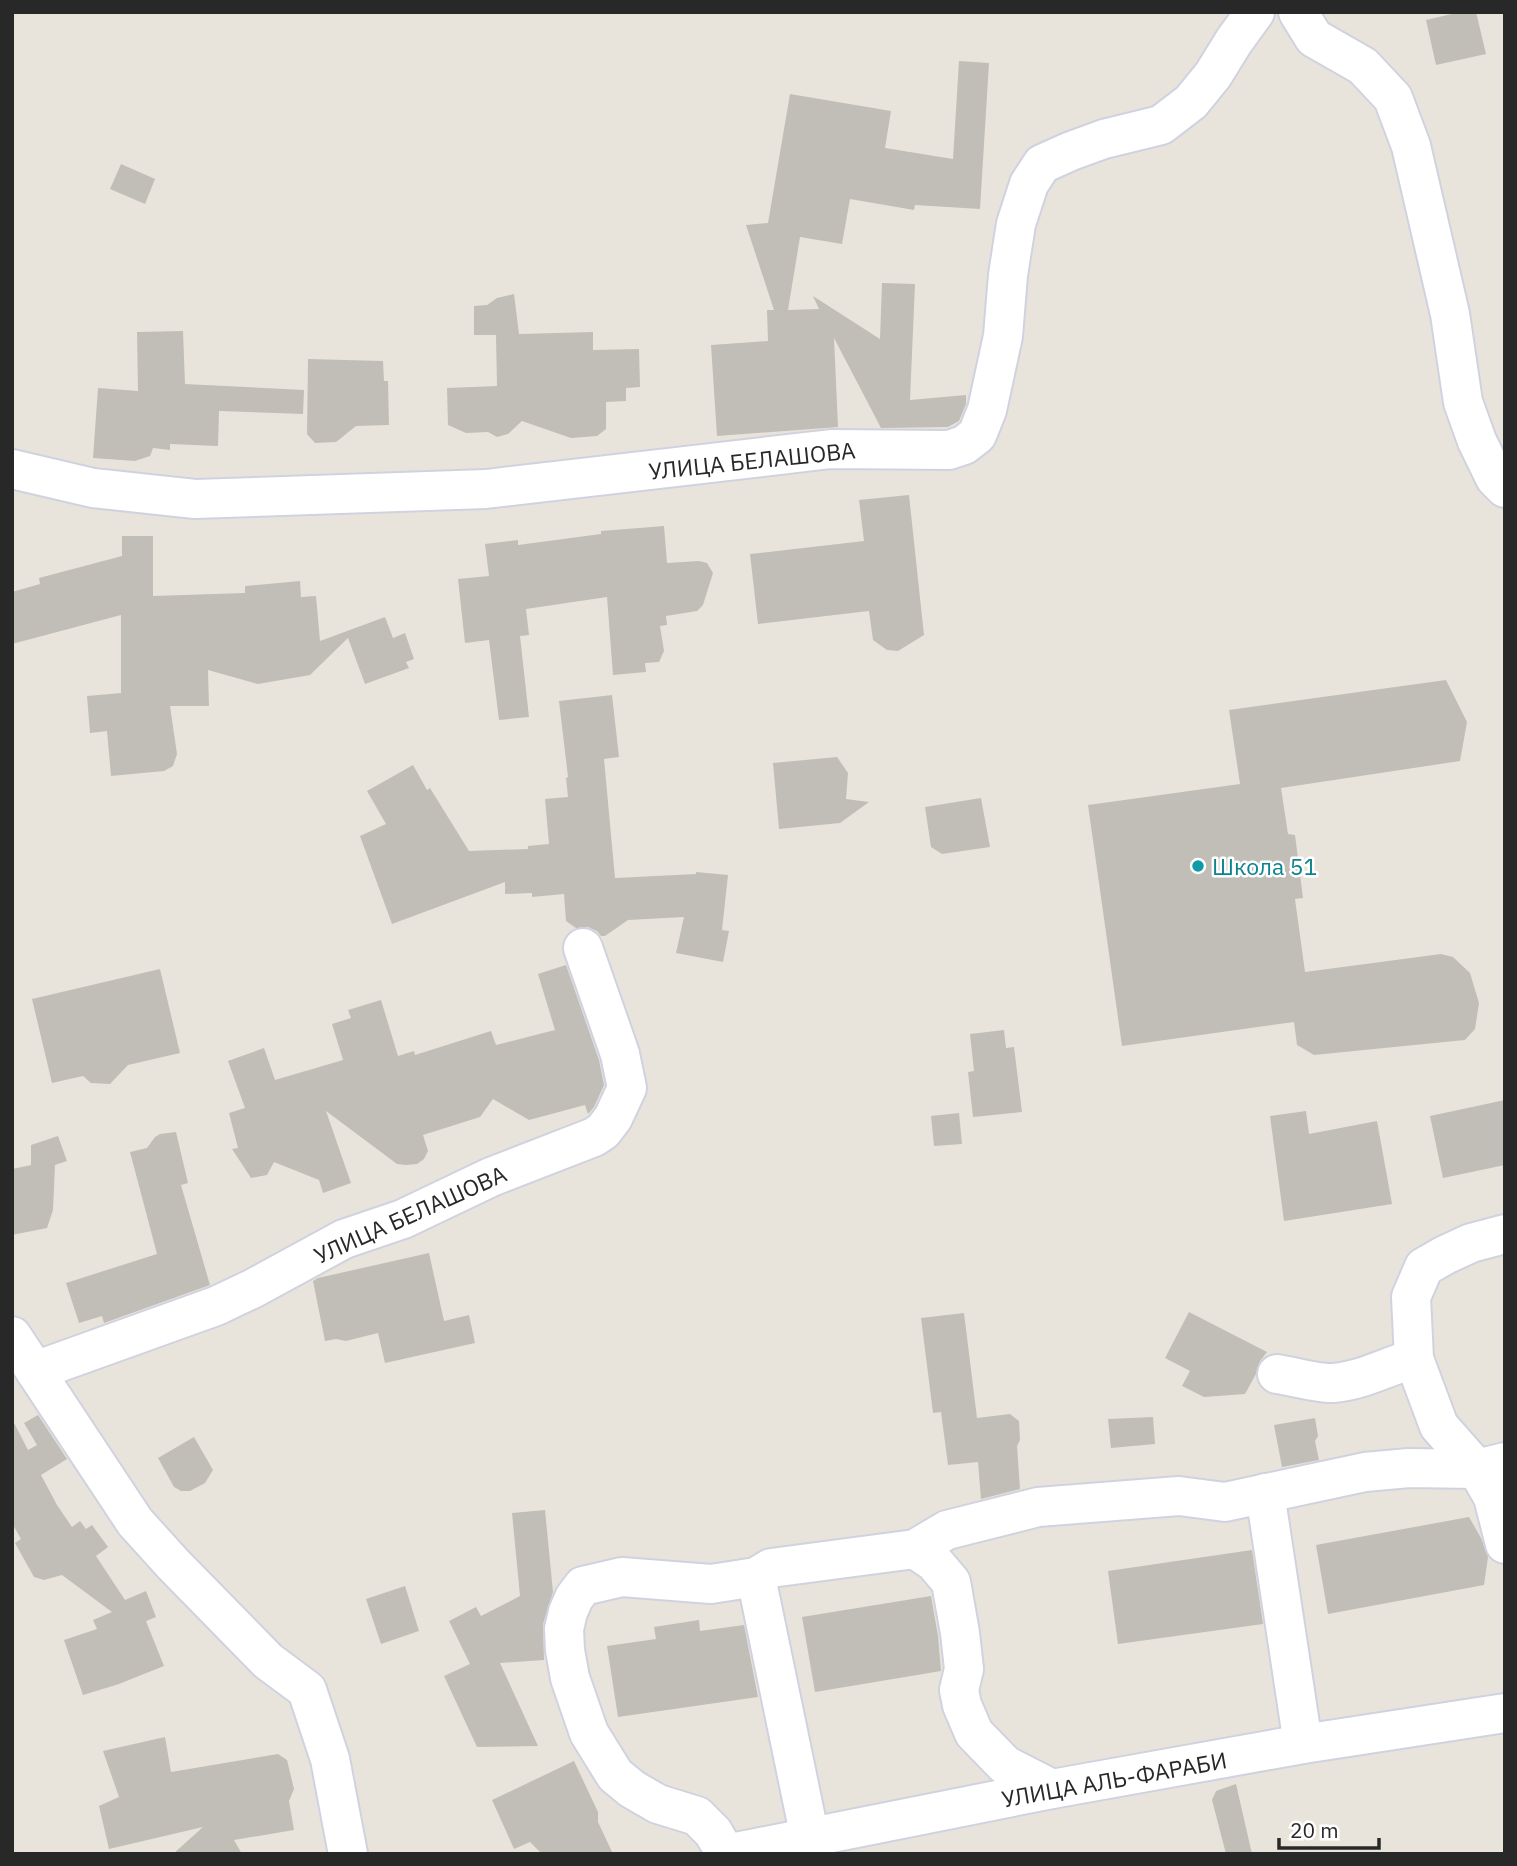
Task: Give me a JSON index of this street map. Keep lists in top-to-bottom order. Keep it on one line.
{"streets":{"street":["УЛИЦА БЕЛАШОВА","УЛИЦА АЛЬ-ФАРАБИ"]},"places":["Школа 51"],"scale_bar":"20 m"}
